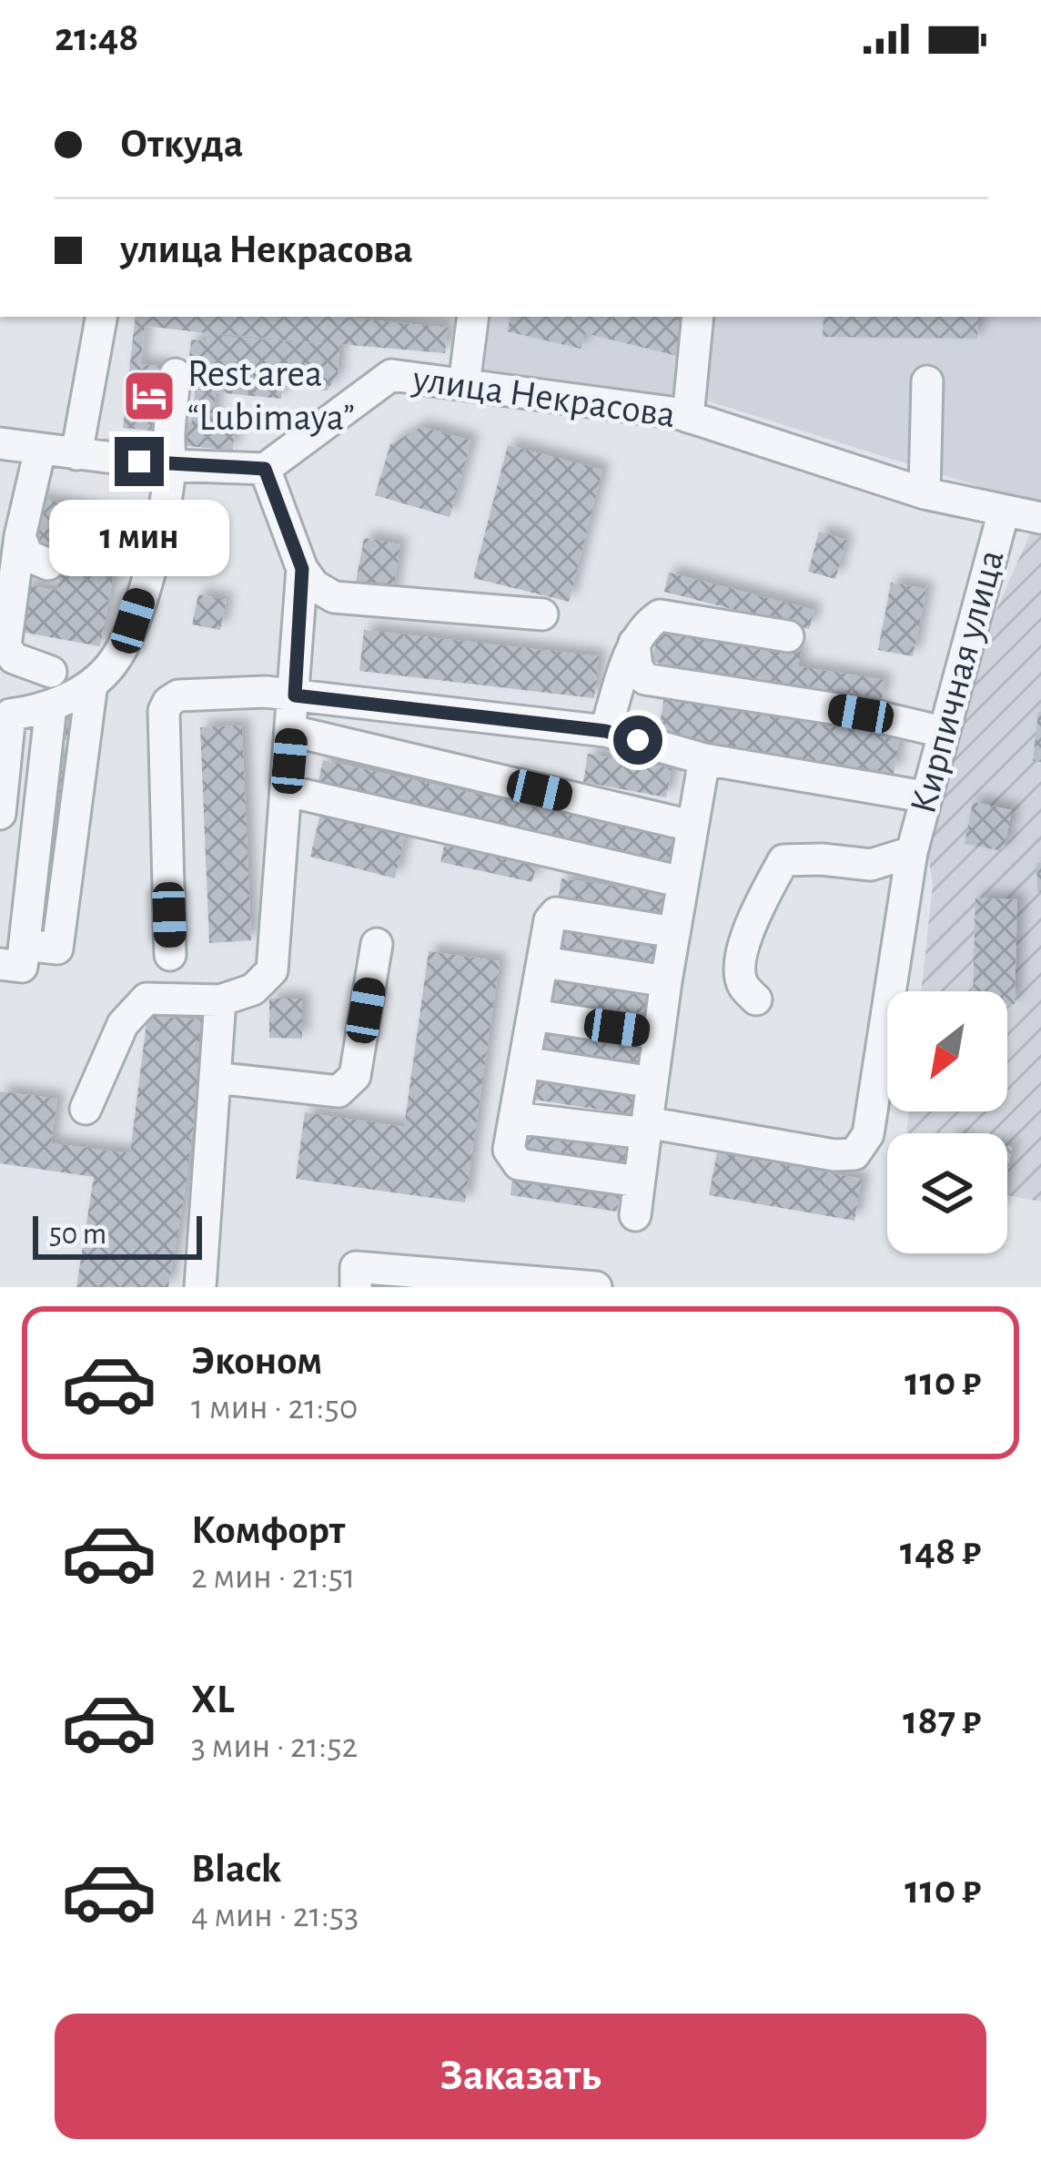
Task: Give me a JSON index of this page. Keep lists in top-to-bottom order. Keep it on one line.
{"streets":{"street":["улица Некрасова","Кирпичная улица"]},"crossings":[["улица Некрасова","Кирпичная улица"]],"places":{"hotel":["Rest area “Lubimaya”"]},"scale_bar":"50 m","north":"bottom left","page":{"status":"21:48","banner":["Откуда","улица Некрасова"],"bubble":"1 мин","scale":"50 m","list":[{"name":"Эконом","note":"1 мин · 21:50","value":"110 ₽"},{"name":"Комфорт","note":"2 мин · 21:51","value":"148 ₽"},{"name":"XL","note":"3 мин · 21:52","value":"187 ₽"},{"name":"Black","note":"4 мин · 21:53","value":"110 ₽"}],"buttons":"Заказать"}}
